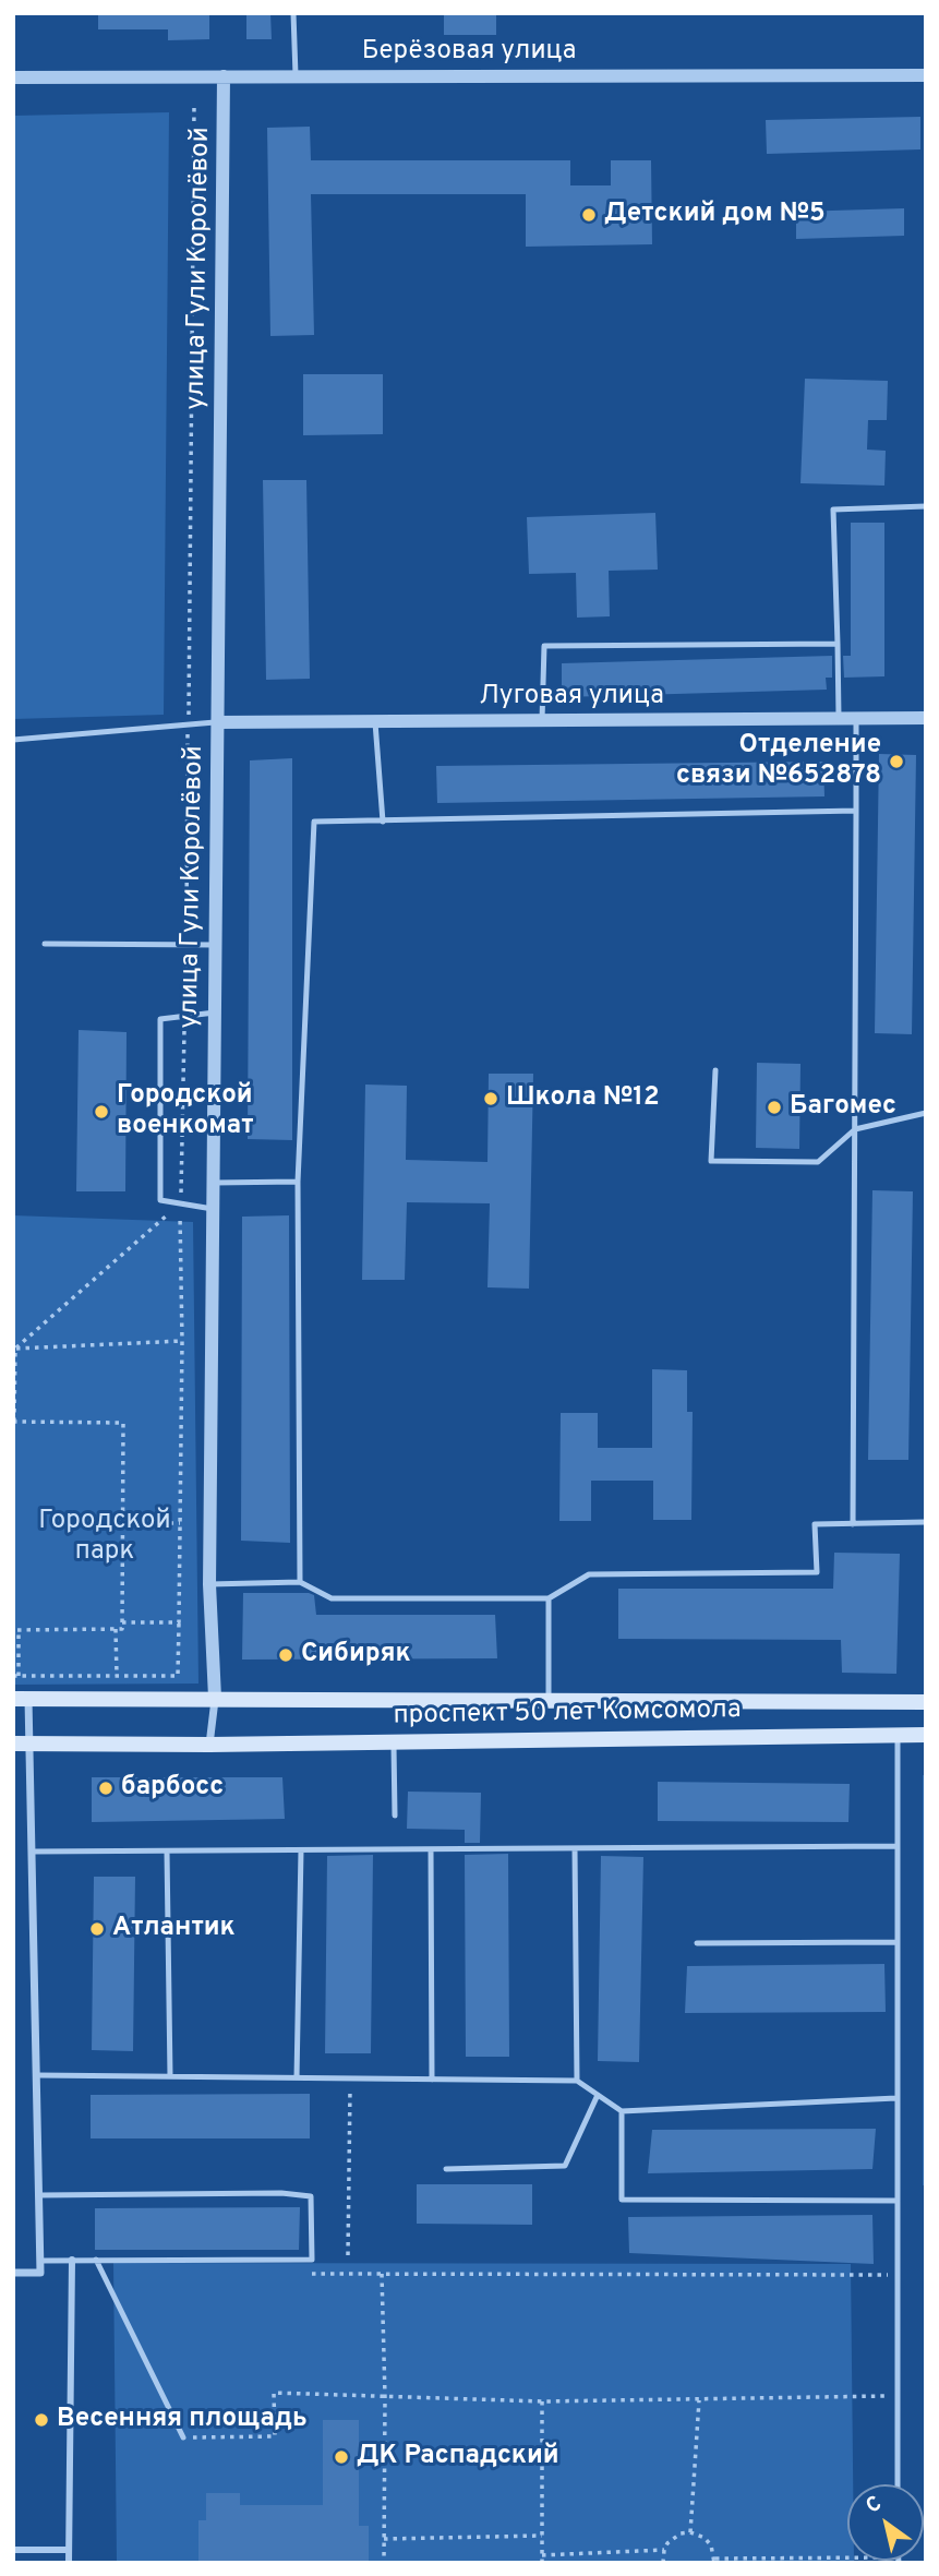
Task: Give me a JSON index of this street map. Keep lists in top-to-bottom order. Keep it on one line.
{"streets":{"main road":["проспект 50 лет Комсомола"],"street":["Берёзовая улица","улица Гули Королёвой","Луговая улица"]},"crossings":[["Берёзовая улица","улица Гули Королёвой"],["улица Гули Королёвой","Луговая улица"],["улица Гули Королёвой","проспект 50 лет Комсомола"]],"parks":["Городской парк"],"places":["Детский дом №5","Отделение связи №652878","Школа №12","Багомес","Городской военкомат","Сибиряк","барбосс","Атлантик","Весенняя площадь","ДК Распадский"],"north":"top left"}
